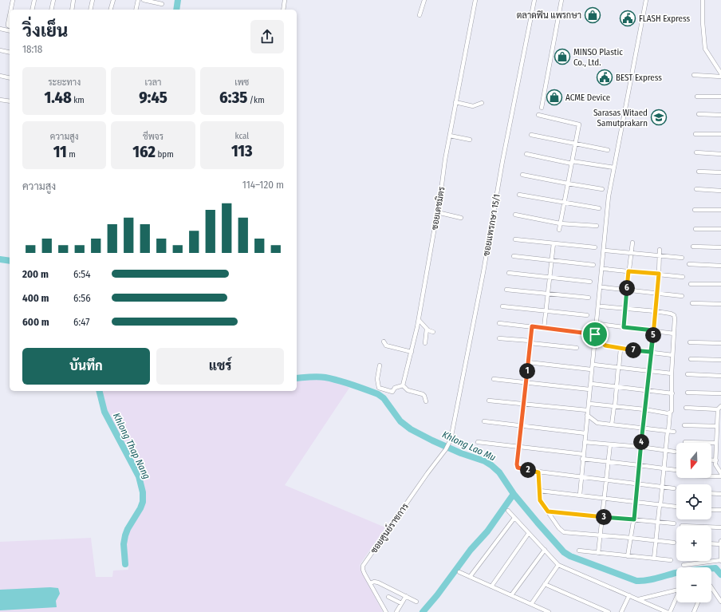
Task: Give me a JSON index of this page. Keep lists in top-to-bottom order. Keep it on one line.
{"streets":{"street":["ซอยเดชมิตร","ซอยแพรกษา 15/1","ซอยศูนย์ราชการ"]},"crossings":[["ซอยแพรกษา 15/1","ซอยศูนย์ราชการ"]],"water":["Khlong Thap Nang","Khlong Lao Mu"],"places":{"shop":["ตลาดฟิน แพรกษา","MINSO Plastic Co., Ltd.","ACME Device"],"public building":["FLASH Express","BEST Express"],"school or university":["Sarasas Witaed Samutprakarn"]},"north":"bottom","page":{"heading":["วิ่งเย็น","18:18"],"stats":[["ระยะทาง","1.48 km"],["เวลา","9:45"],["เพซ","6:35 /km"],["ความสูง","11 m"],["ชีพจร","162 bpm"],["kcal","113"]],"chart":["ความสูง","114–120 m"],"list":[{"name":"200 m","note":"6:54"},{"name":"400 m","note":"6:56"},{"name":"600 m","note":"6:47"}],"pins":["6","5","7","1","4","2","3"],"buttons":["บันทึก","แชร์"],"map_buttons":["+","−"]}}
